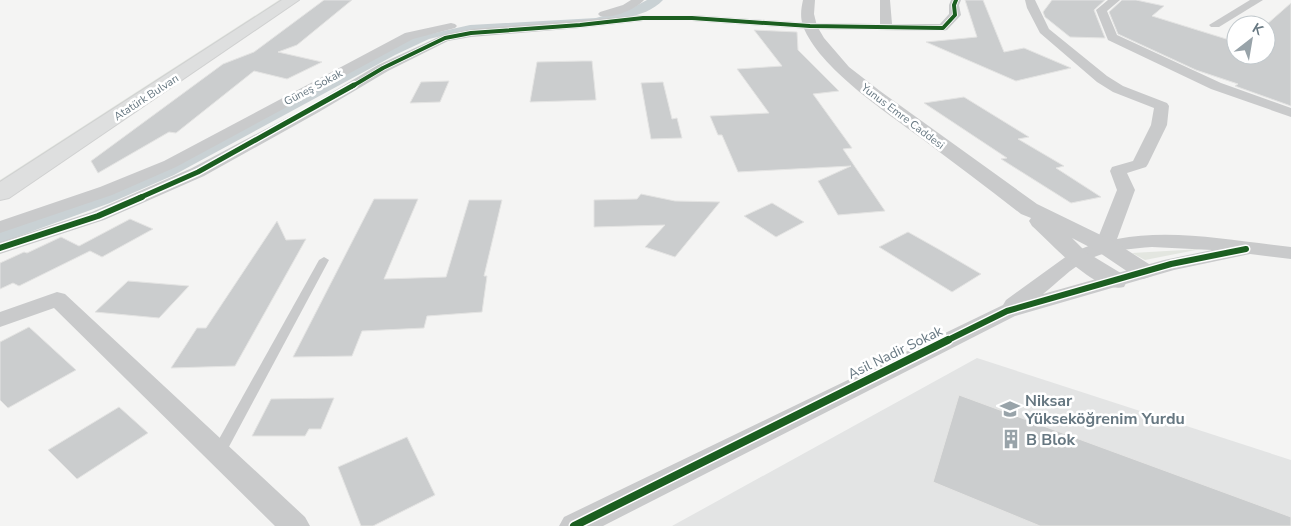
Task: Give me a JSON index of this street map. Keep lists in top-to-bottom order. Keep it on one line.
{"streets":{"main road":["Atatürk Bulvarı"],"street":["Güneş Sokak","Yunus Emre Caddesi","Asil Nadir Sokak"]},"crossings":[["Yunus Emre Caddesi","Asil Nadir Sokak"]],"places":{"school or university":["Niksar Yükseköğrenim Yurdu"],"building":["B Blok"]},"north":"top right"}
